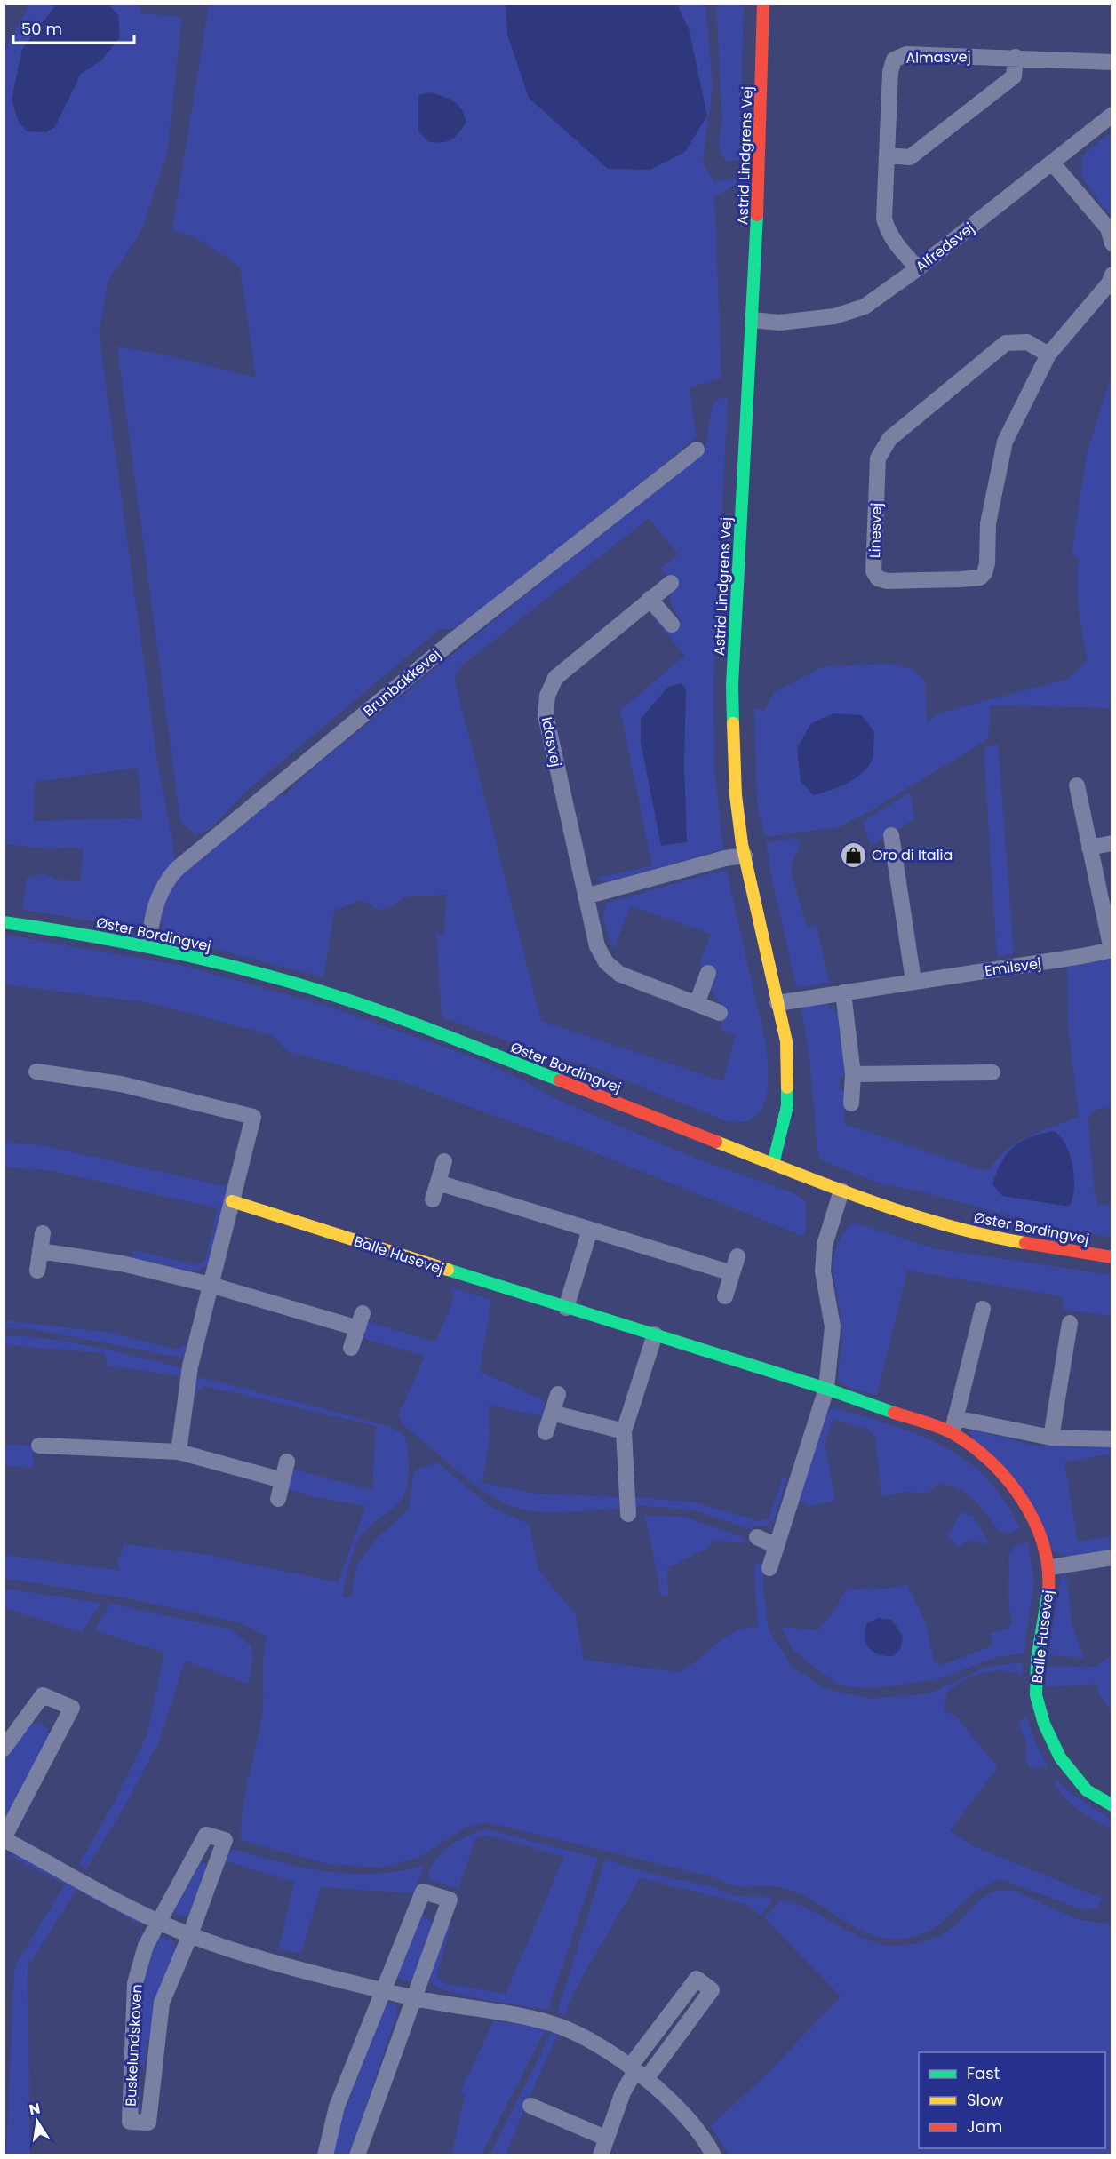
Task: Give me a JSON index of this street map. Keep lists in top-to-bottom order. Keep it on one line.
{"streets":{"street":["Almasvej","Astrid Lindgrens Vej","Alfredsvej","Linesvej","Brunbakkevej","Idasvej","Øster Bordingvej","Emilsvej","Balle Husevej","Buskelundskoven"]},"crossings":[["Almasvej","Alfredsvej"],["Astrid Lindgrens Vej","Alfredsvej"],["Astrid Lindgrens Vej","Øster Bordingvej"],["Astrid Lindgrens Vej","Emilsvej"],["Brunbakkevej","Øster Bordingvej"]],"places":{"shop":["Oro di Italia"]},"legend":["Fast","Slow","Jam"],"scale_bar":"50 m","north":"top"}
